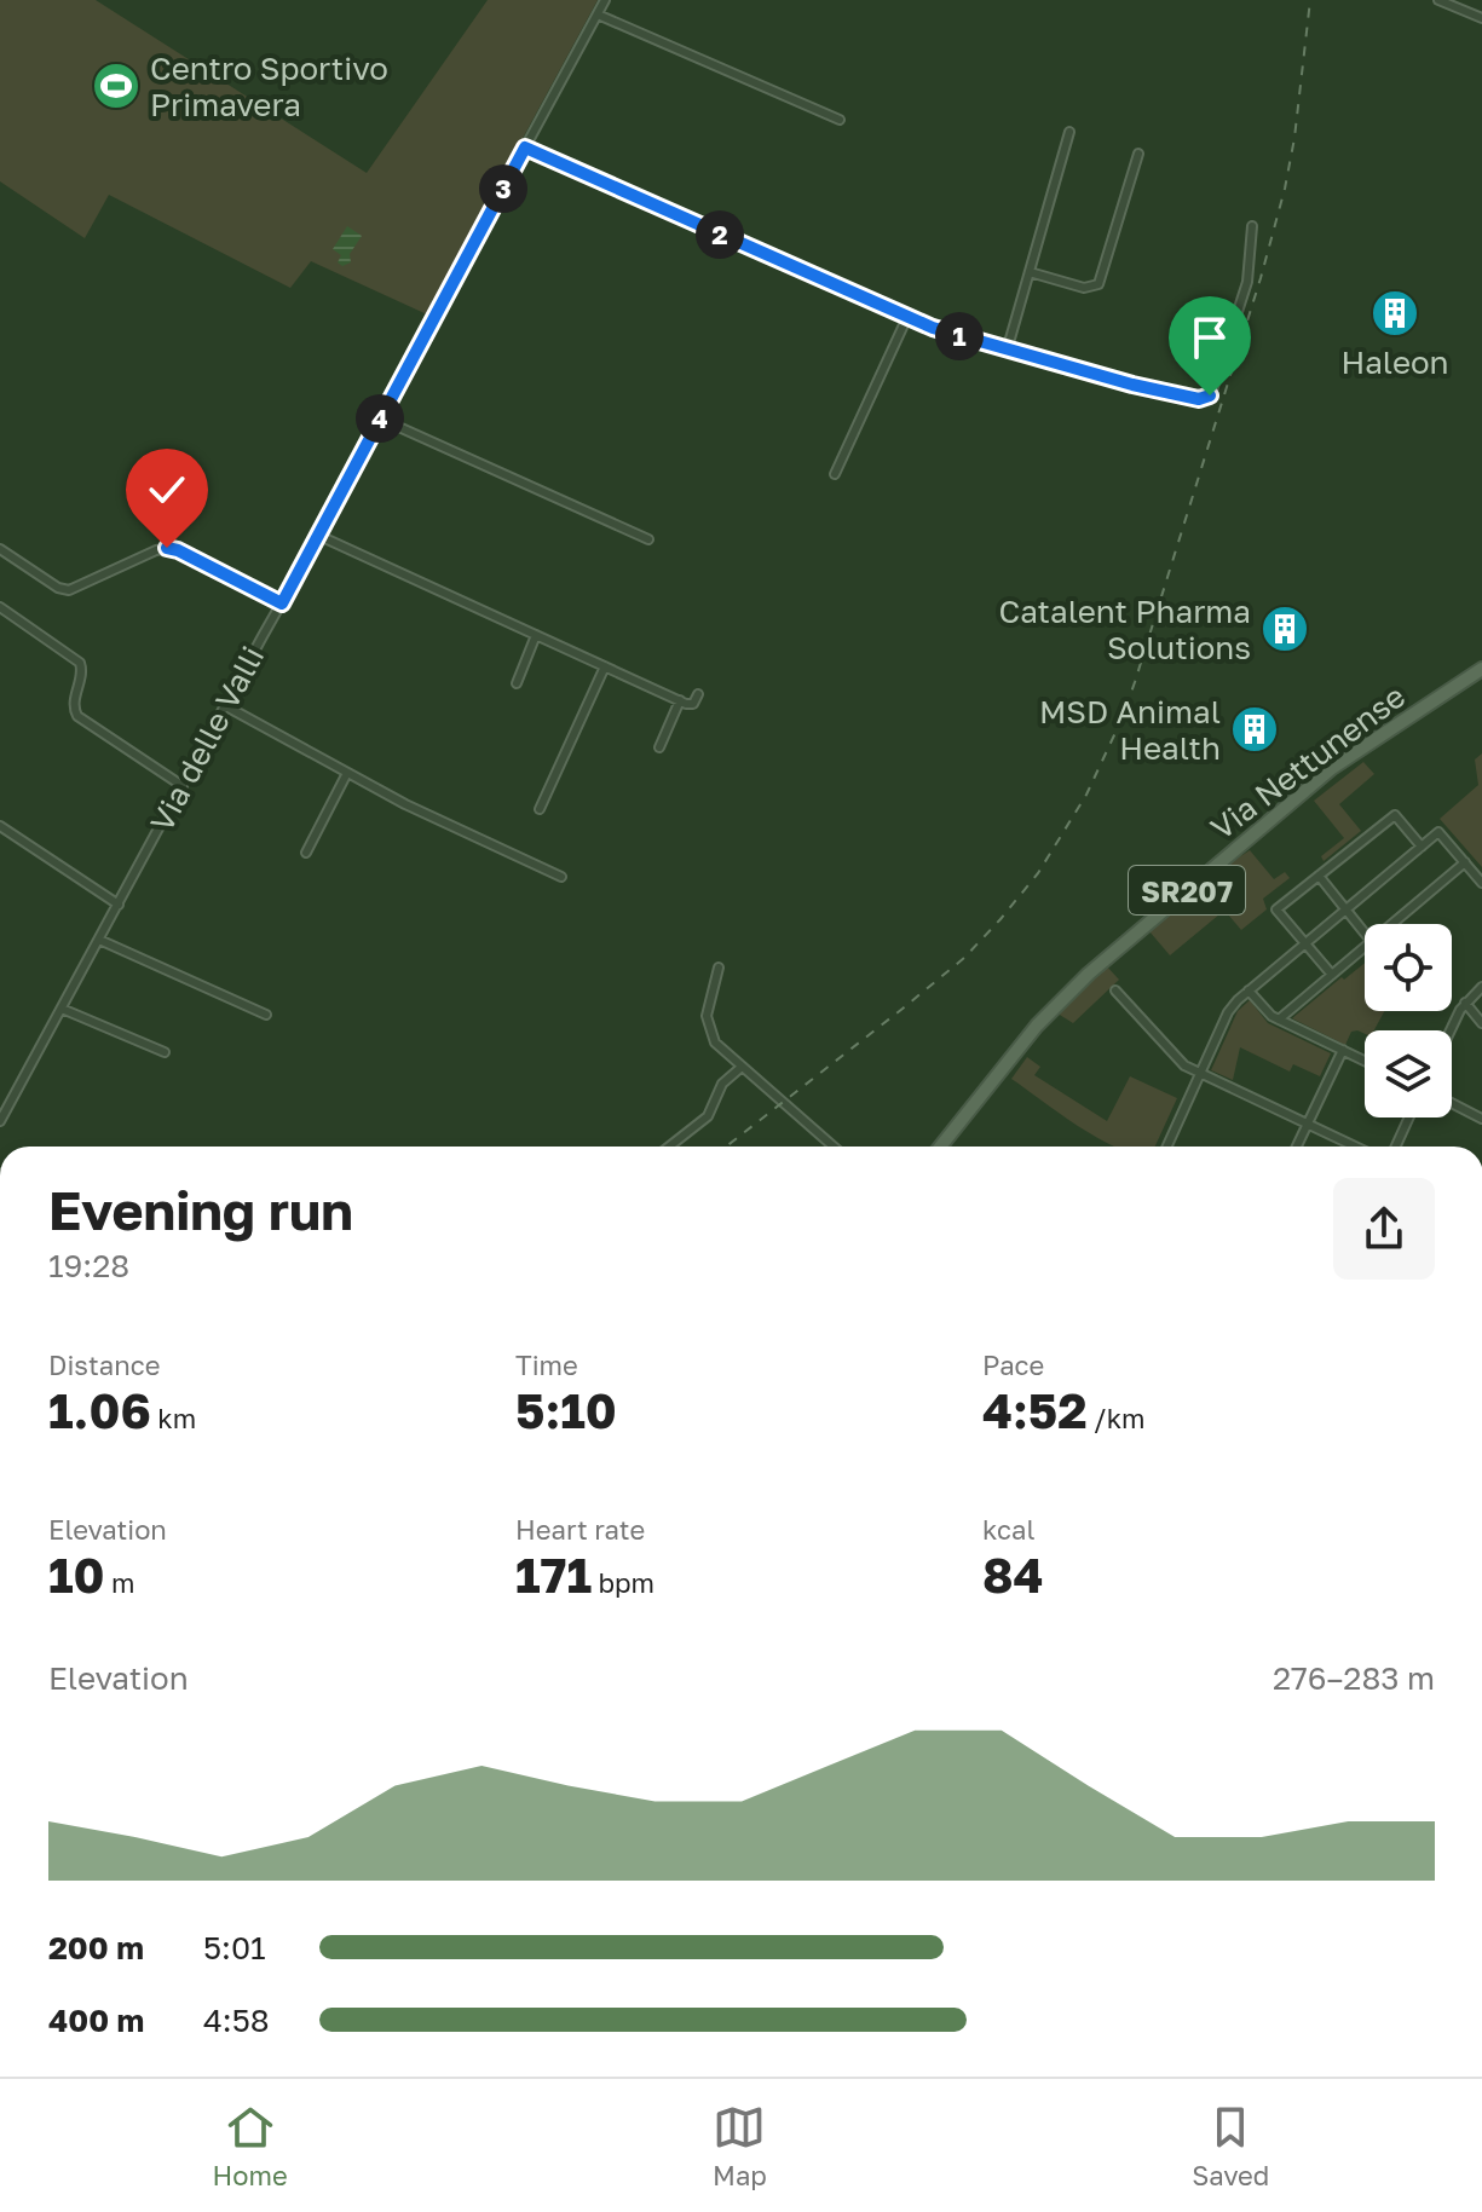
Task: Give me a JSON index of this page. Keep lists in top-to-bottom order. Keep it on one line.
{"streets":{"main road":["Via Nettunense","SR207"],"street":["Via delle Valli"]},"places":{"sports":["Centro Sportivo Primavera"],"building":["Haleon","Catalent Pharma Solutions","MSD Animal Health"]},"page":{"pins":["3","2","1","4"],"heading":["Evening run","19:28"],"stats":[["Distance","1.06 km"],["Time","5:10"],["Pace","4:52 /km"],["Elevation","10 m"],["Heart rate","171 bpm"],["kcal","84"]],"chart":["Elevation","276–283 m"],"list":[{"name":"200 m","note":"5:01"},{"name":"400 m","note":"4:58"}],"tabs":["Home","Map","Saved"]}}
